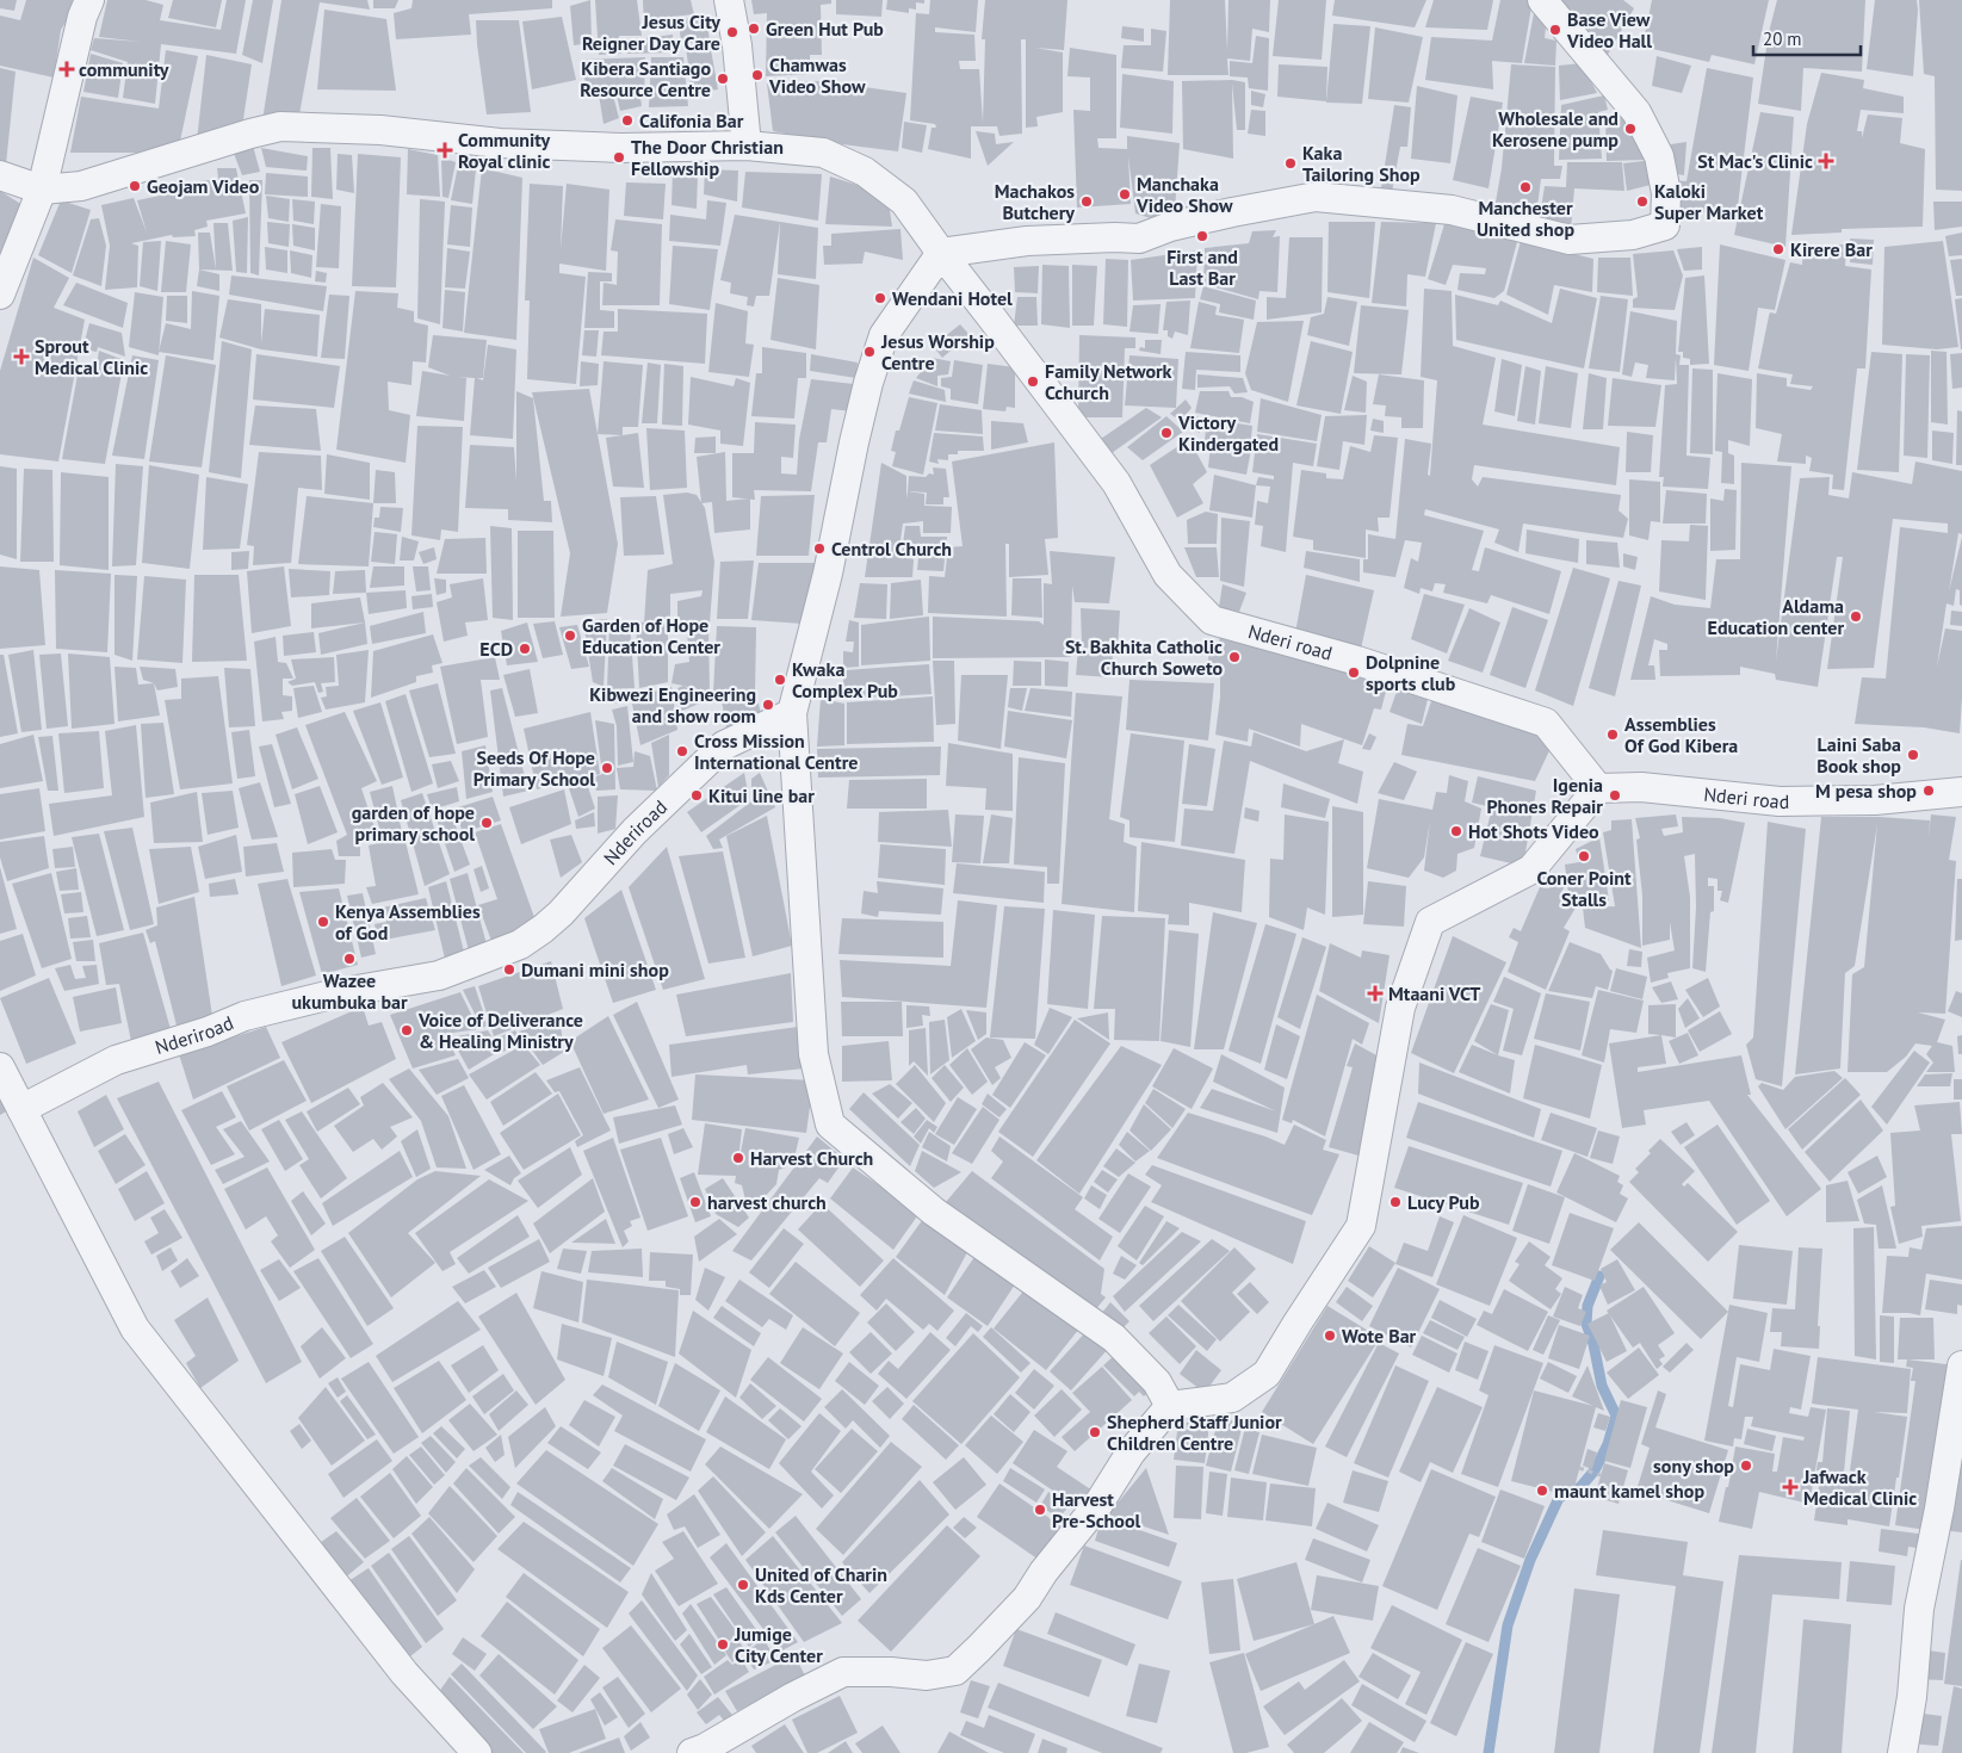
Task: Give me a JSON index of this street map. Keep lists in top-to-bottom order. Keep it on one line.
{"streets":{"street":["Nderi road","Nderiroad"]},"places":{"other":["Green Hut Pub","Base View Video Hall","Jesus City Reigner Day Care","Chamwas Video Show","Kibera Santiago Resource Centre","Califonia Bar","Wholesale and Kerosene pump","The Door Christian Fellowship","Kaka Tailoring Shop","Geojam Video","Manchester United shop","Manchaka Video Show","Machakos Butchery","Kaloki Super Market","First and Last Bar","Kirere Bar","Wendani Hotel","Jesus Worship Centre","Family Network Cchurch","Victory Kindergated","Centrol Church","Aldama Education center","Garden of Hope Education Center","ECD","St. Bakhita Catholic Church Soweto","Dolpnine sports club","Kwaka Complex Pub","Kibwezi Engineering and show room","Assemblies Of God Kibera","Cross Mission International Centre","Laini Saba Book shop","Seeds Of Hope Primary School","M pesa shop","Kitui line bar","Igenia Phones Repair","garden of hope primary school","Hot Shots Video","Coner Point Stalls","Kenya Assemblies of God","Wazee ukumbuka bar","Dumani mini shop","Voice of Deliverance & Healing Ministry","Harvest Church","harvest church","Lucy Pub","Wote Bar","Shepherd Staff Junior Children Centre","sony shop","maunt kamel shop","Harvest Pre-School","United of Charin Kds Center","Jumige City Center"],"health":["community","Community Royal clinic","St Mac's Clinic","Sprout Medical Clinic","Mtaani VCT","Jafwack Medical Clinic"]},"scale_bar":"20 m"}
